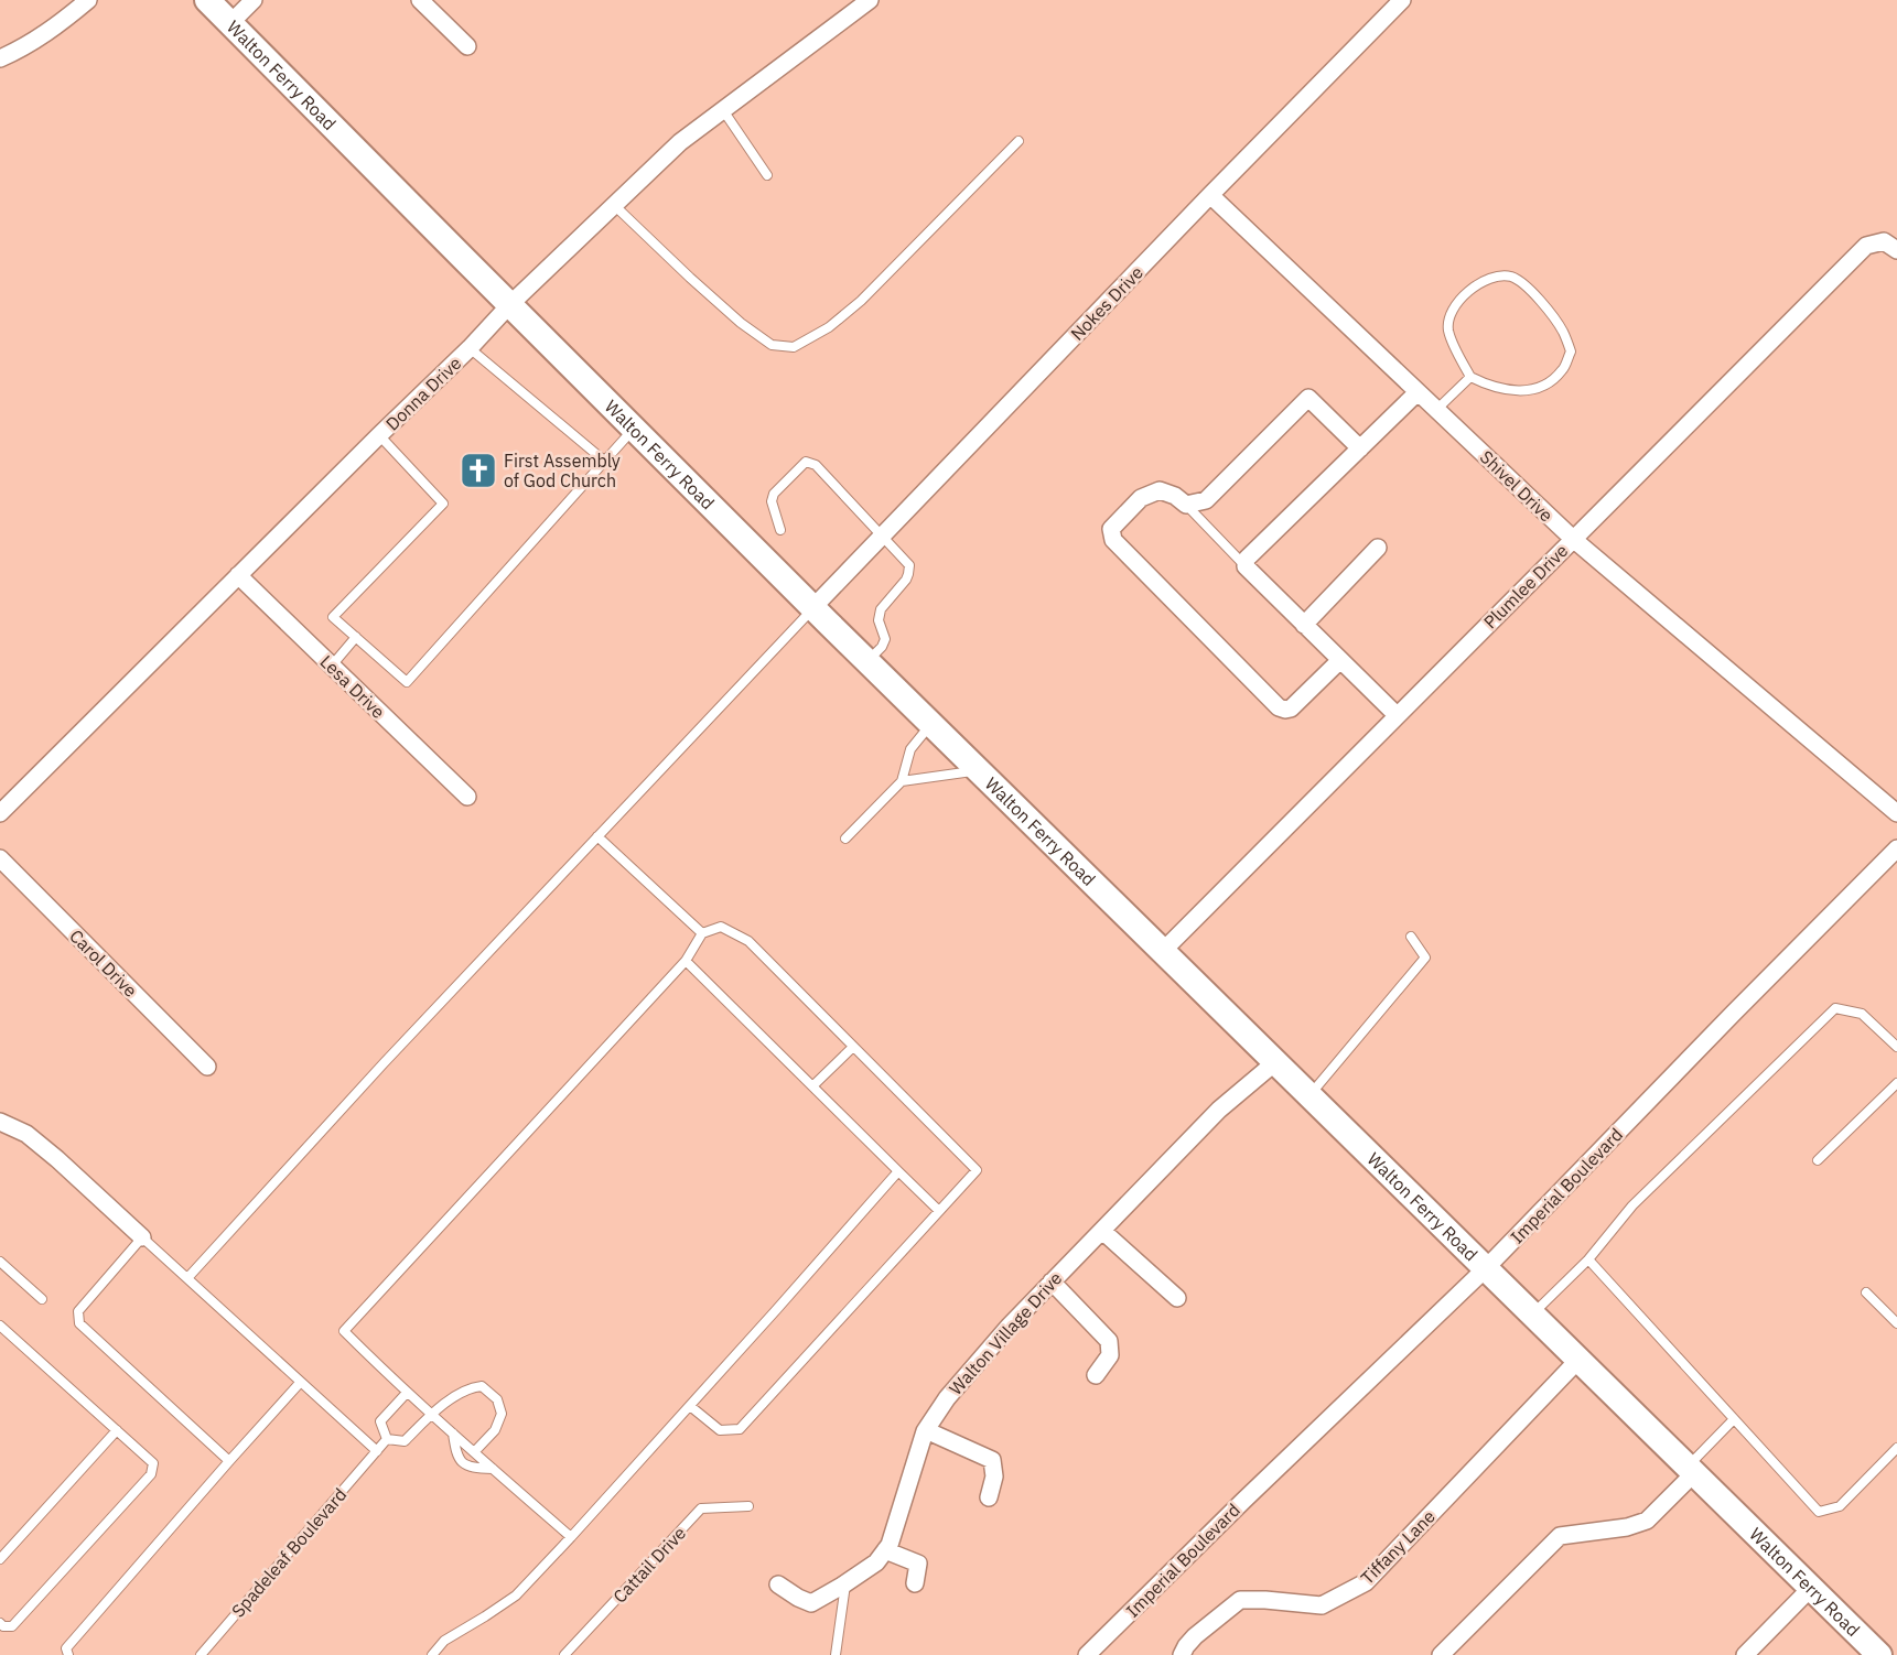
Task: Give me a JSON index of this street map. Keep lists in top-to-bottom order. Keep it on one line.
{"streets":{"street":["Walton Ferry Road","Nokes Drive","Donna Drive","Shivel Drive","Plumlee Drive","Lesa Drive","Carol Drive","Imperial Boulevard","Walton Village Drive","Tiffany Lane"],"lane":["Spadeleaf Boulevard","Cattail Drive"]},"crossings":[["Walton Ferry Road","Nokes Drive"],["Walton Ferry Road","Donna Drive"],["Walton Ferry Road","Plumlee Drive"],["Walton Ferry Road","Imperial Boulevard"],["Walton Ferry Road","Walton Village Drive"],["Walton Ferry Road","Tiffany Lane"],["Nokes Drive","Shivel Drive"],["Donna Drive","Lesa Drive"],["Shivel Drive","Plumlee Drive"]],"places":{"church":["First Assembly of God Church"]}}
